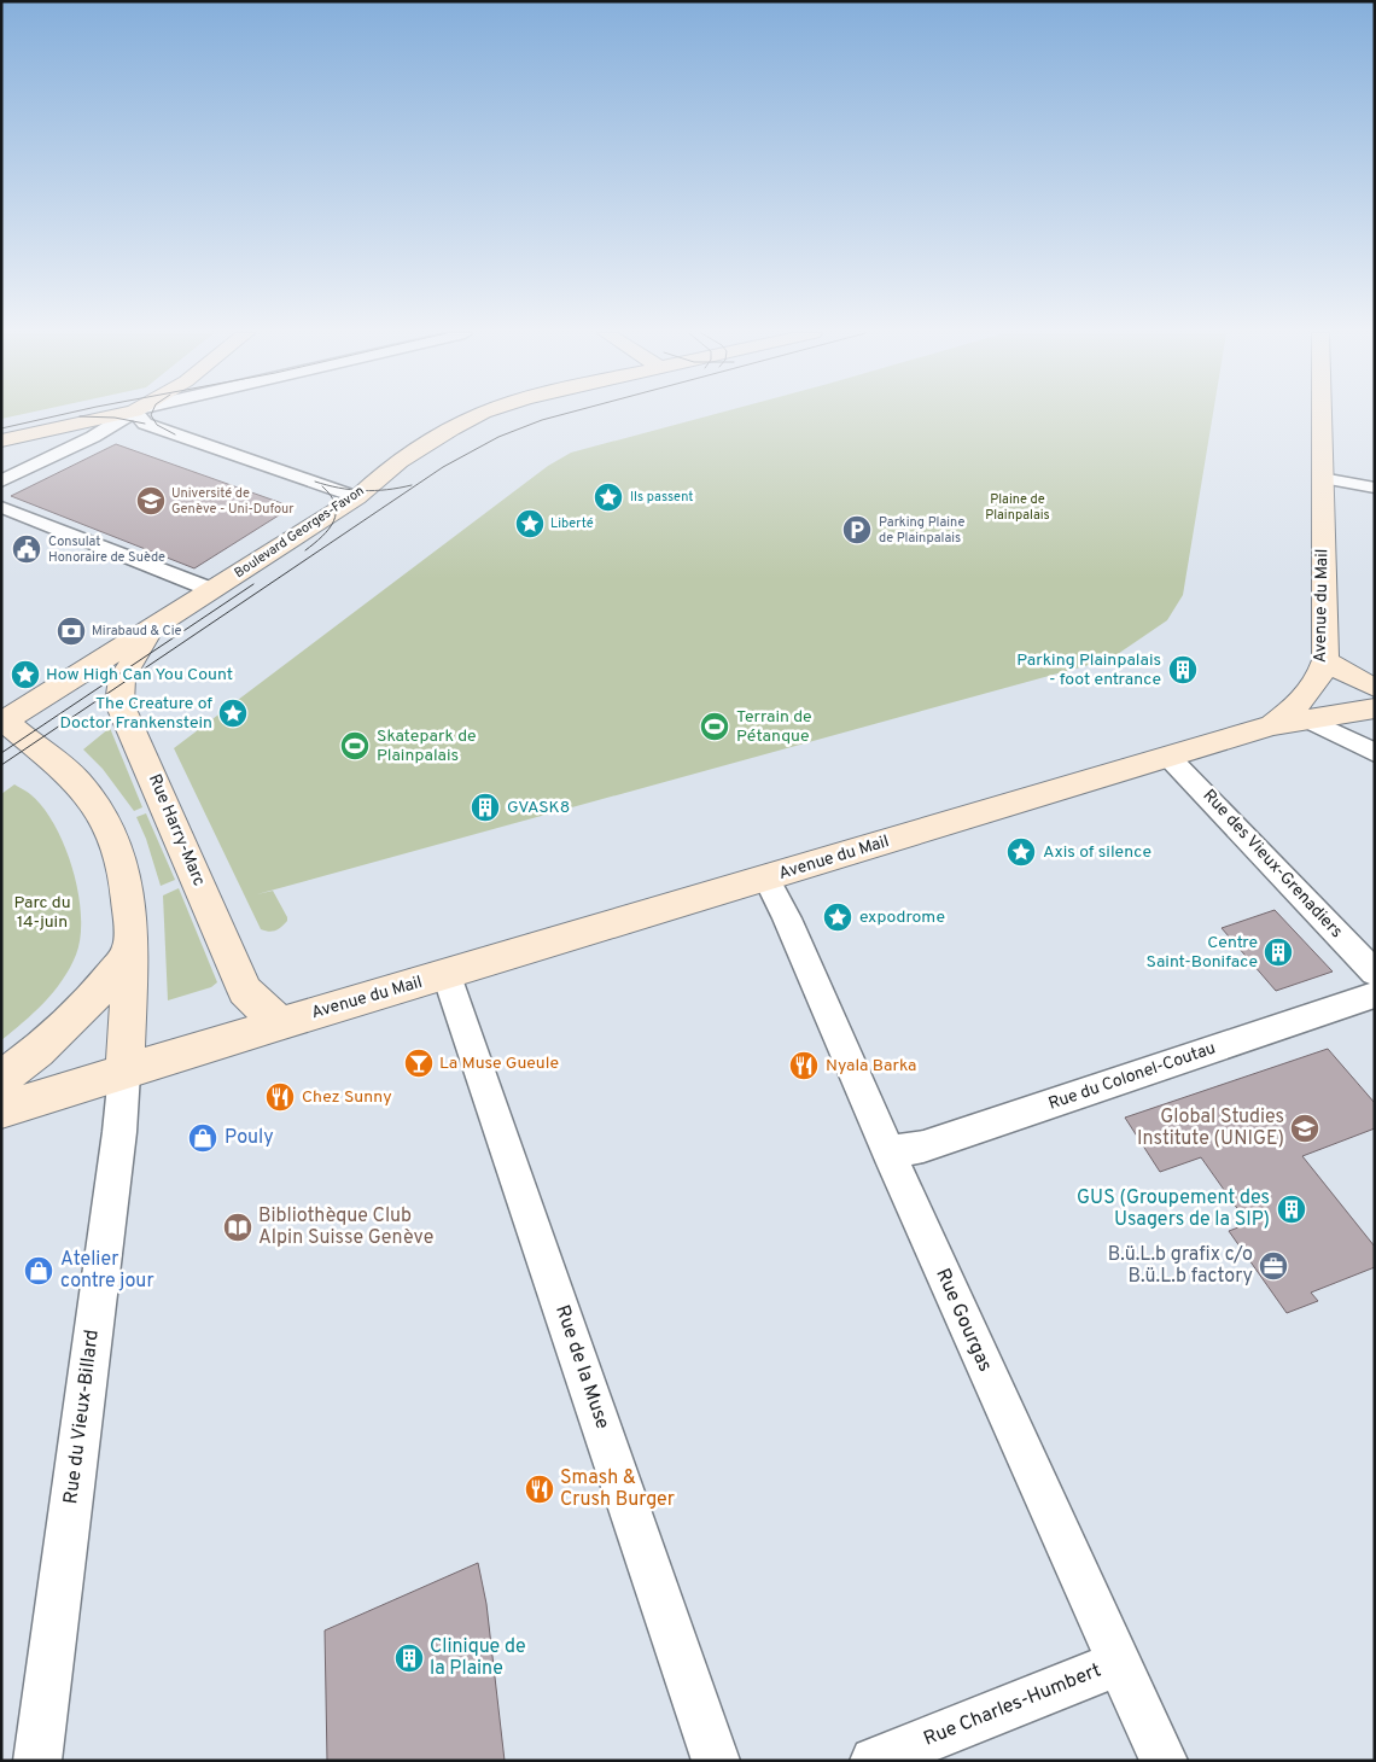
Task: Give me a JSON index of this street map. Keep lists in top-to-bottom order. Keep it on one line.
{"streets":{"main road":["Boulevard Georges-Favon","Avenue du Mail","Rue Harry-Marc"],"street":["Rue des Vieux-Grenadiers","Rue du Colonel-Coutau","Rue Gourgas","Rue de la Muse","Rue du Vieux-Billard","Rue Charles-Humbert"]},"crossings":[["Boulevard Georges-Favon","Rue Harry-Marc"],["Avenue du Mail","Rue Harry-Marc"],["Avenue du Mail","Rue des Vieux-Grenadiers"],["Avenue du Mail","Rue Gourgas"],["Avenue du Mail","Rue de la Muse"],["Avenue du Mail","Rue du Vieux-Billard"],["Rue du Colonel-Coutau","Rue Gourgas"],["Rue Gourgas","Rue Charles-Humbert"]],"parks":["Plaine de Plainpalais","Parc du 14-juin"],"places":{"place":["Ils passent","Liberté","How High Can You Count","The Creature of Doctor Frankenstein","Axis of silence","expodrome"],"school or university":["Université de Genève - Uni-Dufour","Global Studies Institute (UNIGE)"],"parking":["Parking Plaine de Plainpalais"],"public building":["Consulat Honoraire de Suède"],"bank":["Mirabaud & Cie"],"building":["Parking Plainpalais - foot entrance","GVASK8","Centre Saint-Boniface","GUS (Groupement des Usagers de la SIP)","Clinique de la Plaine"],"sports":["Terrain de Pétanque","Skatepark de Plainpalais"],"bar":["La Muse Gueule"],"restaurant":["Nyala Barka","Chez Sunny","Smash & Crush Burger"],"shop":["Pouly","Atelier contre jour"],"library":["Bibliothèque Club Alpin Suisse Genève"],"office":["B.ü.L.b grafix c/o B.ü.L.b factory"]}}
